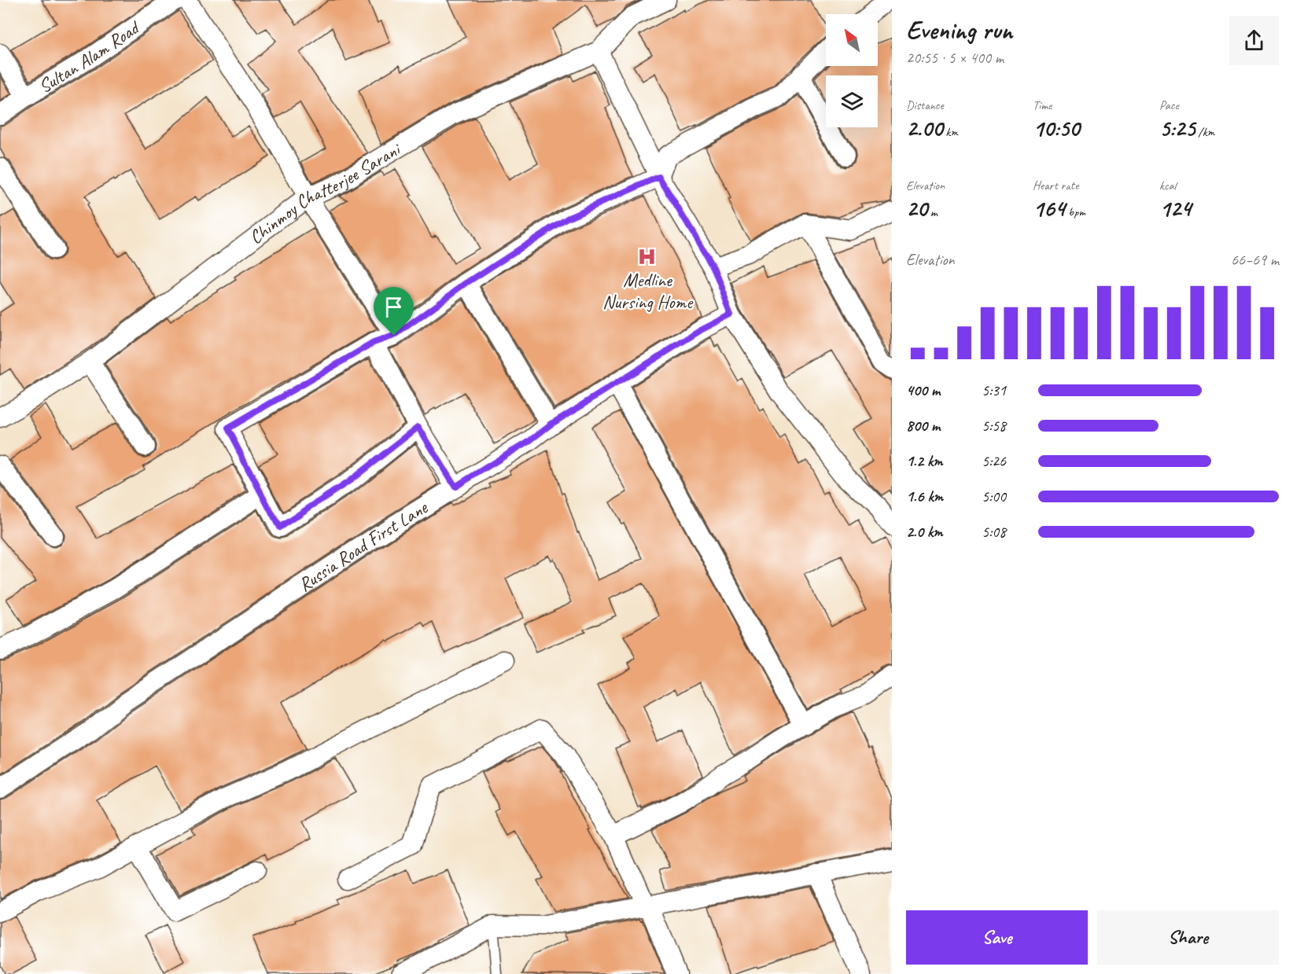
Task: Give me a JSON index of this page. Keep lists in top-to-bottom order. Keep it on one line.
{"streets":{"street":["Sultan Alam Road","Chinmoy Chatterjee Sarani","Russia Road First Lane"]},"places":{"hospital":["Medline Nursing Home"]},"north":"top left","page":{"heading":["Evening run","20:55 · 5 × 400 m"],"stats":[["Distance","2.00 km"],["Time","10:50"],["Pace","5:25 /km"],["Elevation","20 m"],["Heart rate","164 bpm"],["kcal","124"]],"chart":["Elevation","66–69 m"],"list":[{"name":"400 m","note":"5:31"},{"name":"800 m","note":"5:58"},{"name":"1.2 km","note":"5:26"},{"name":"1.6 km","note":"5:00"},{"name":"2.0 km","note":"5:08"}],"buttons":["Save","Share"]}}
